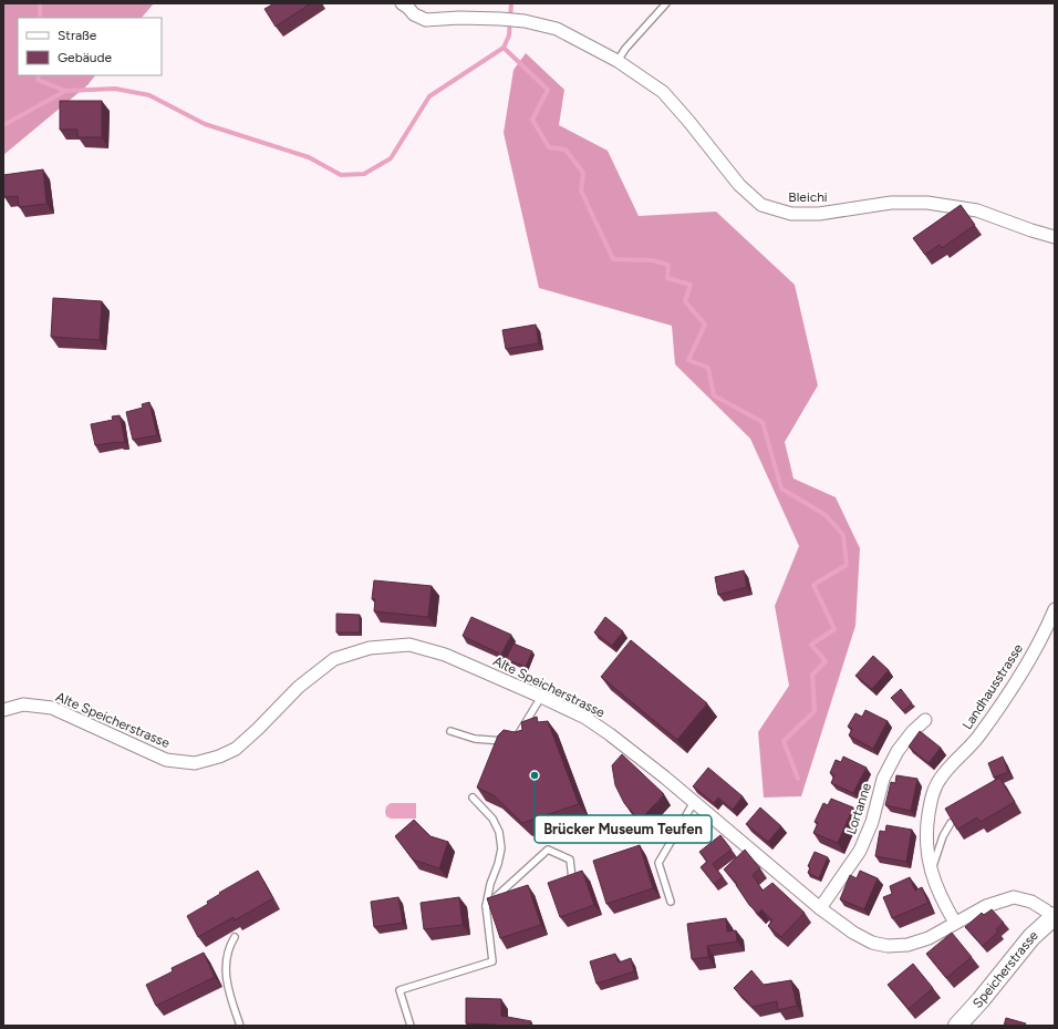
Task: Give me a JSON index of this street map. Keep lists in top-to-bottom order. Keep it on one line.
{"streets":{"main road":["Speicherstrasse"],"street":["Bleichi","Alte Speicherstrasse","Landhausstrasse","Lortanne"]},"crossings":[["Alte Speicherstrasse","Landhausstrasse"],["Alte Speicherstrasse","Lortanne"],["Alte Speicherstrasse","Speicherstrasse"]],"places":["Brücker Museum Teufen"],"legend":["Straße","Gebäude"]}
